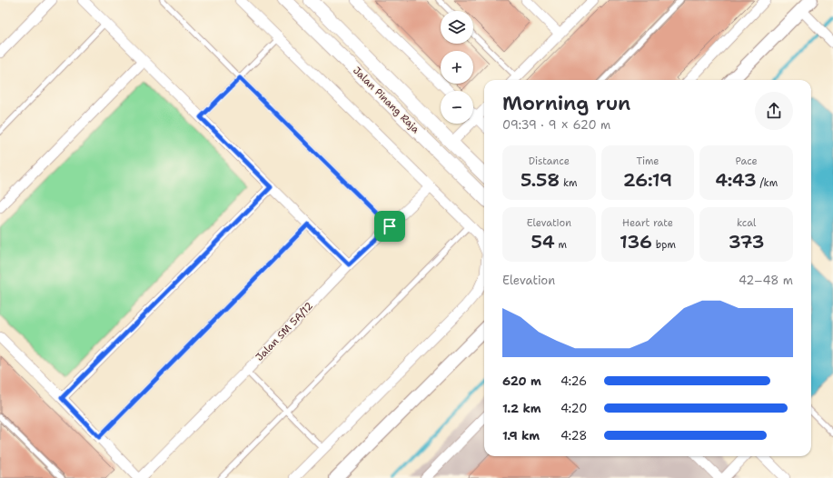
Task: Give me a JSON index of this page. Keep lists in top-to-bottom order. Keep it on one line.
{"streets":{"main road":["Jalan Pinang Raja"],"street":["Jalan SM 5A/12"]},"page":{"map_buttons":["+","−"],"heading":["Morning run","09:39 · 9 × 620 m"],"stats":[["Distance","5.58 km"],["Time","26:19"],["Pace","4:43 /km"],["Elevation","54 m"],["Heart rate","136 bpm"],["kcal","373"]],"chart":["Elevation","42–48 m"],"list":[{"name":"620 m","note":"4:26"},{"name":"1.2 km","note":"4:20"},{"name":"1.9 km","note":"4:28"}]}}
